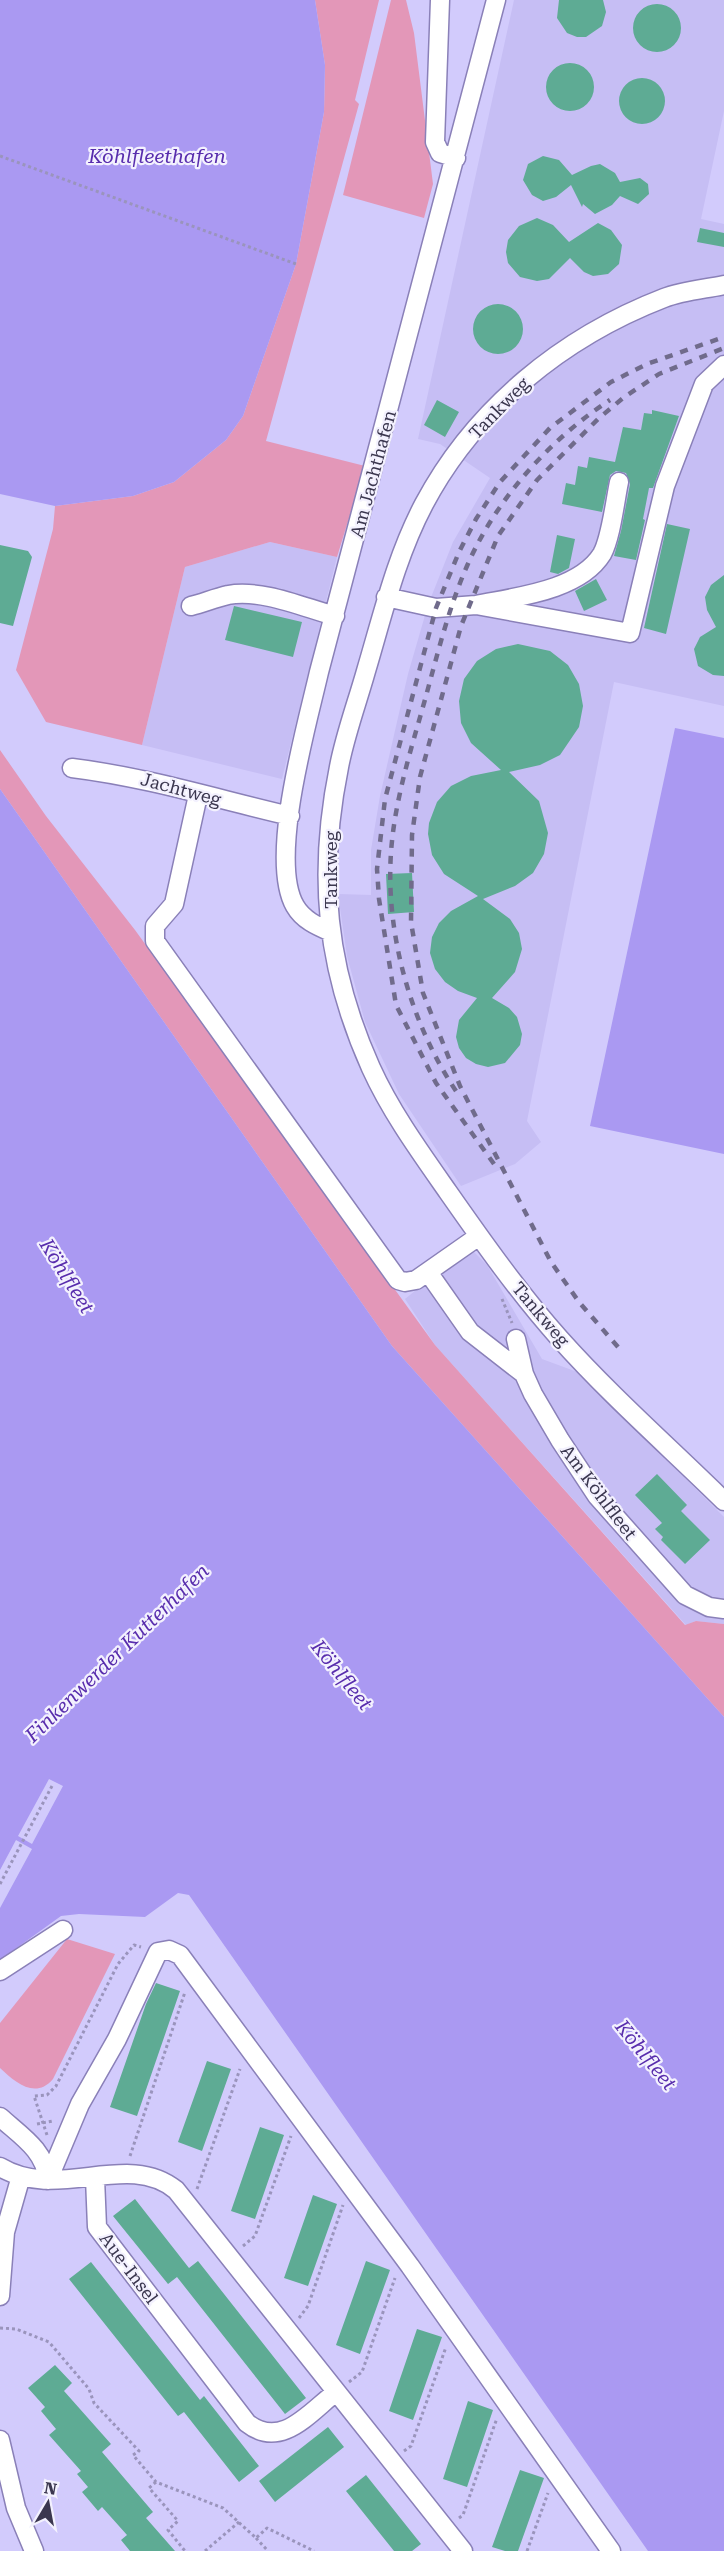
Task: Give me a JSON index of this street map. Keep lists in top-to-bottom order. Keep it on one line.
{"streets":{"street":["Tankweg","Am Jachthafen","Jachtweg","Am Köhlfleet","Aue-Insel"]},"crossings":[["Tankweg","Am Jachthafen"],["Am Jachthafen","Jachtweg"]],"water":["Köhlfleethafen","Köhlfleet","Finkenwerder Kutterhafen"],"north":"top"}
